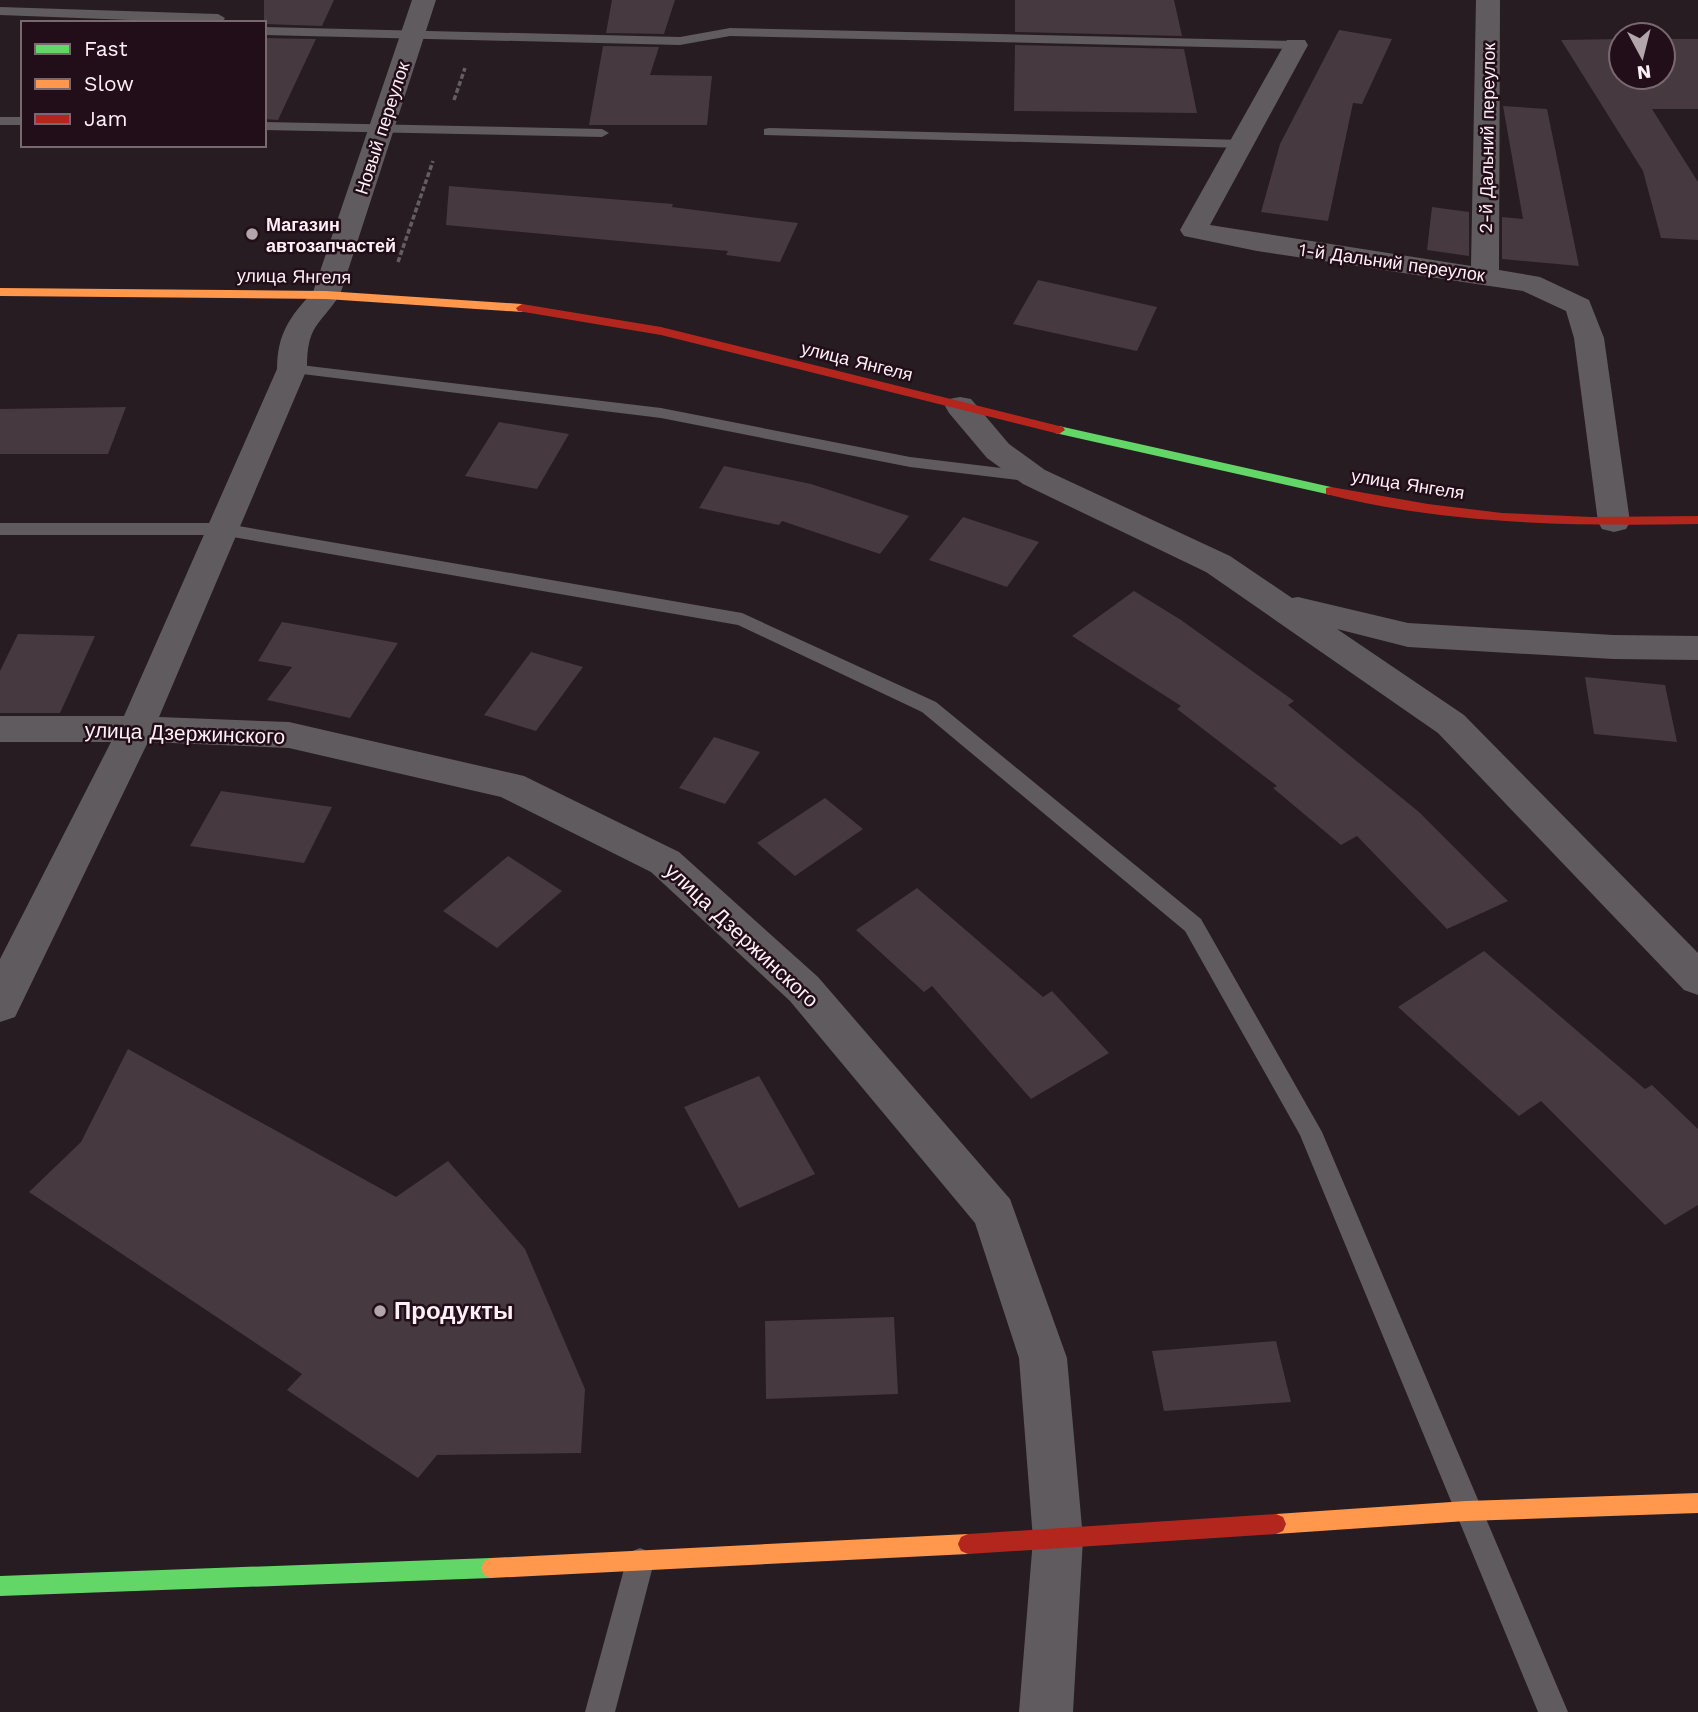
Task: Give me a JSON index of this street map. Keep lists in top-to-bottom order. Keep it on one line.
{"streets":{"main road":["улица Янгеля"],"street":["Новый переулок","2-й Дальний переулок","1-й Дальний переулок","улица Дзержинского"]},"crossings":[["Новый переулок","улица Янгеля"],["2-й Дальний переулок","1-й Дальний переулок"],["1-й Дальний переулок","улица Янгеля"]],"places":["Магазин автозапчастей","Продукты"],"legend":["Fast","Slow","Jam"],"north":"bottom"}
